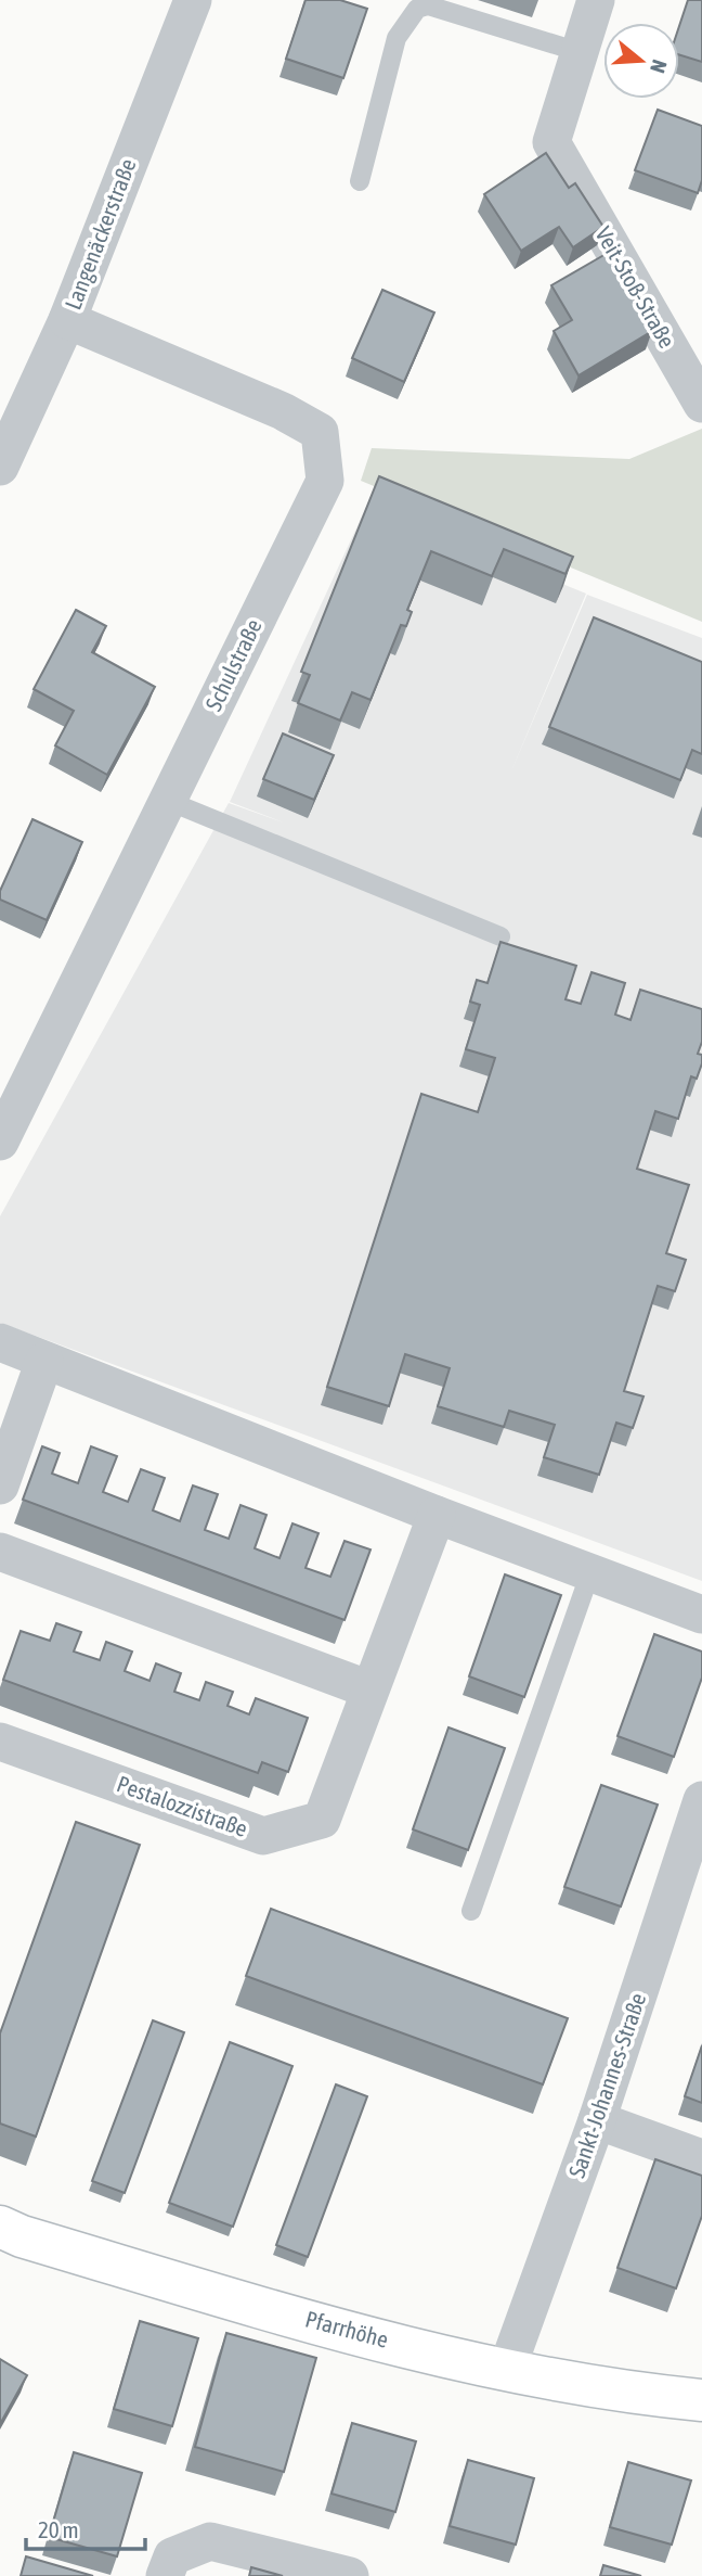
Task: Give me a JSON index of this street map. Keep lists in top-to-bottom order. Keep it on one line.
{"streets":{"street":["Langenäckerstraße","Veit-Stoß-Straße","Schulstraße","Pestalozzistraße","Sankt-Johannes-Straße","Pfarrhöhe"]},"crossings":[["Langenäckerstraße","Schulstraße"],["Sankt-Johannes-Straße","Pfarrhöhe"]],"scale_bar":"20 m","north":"right"}
